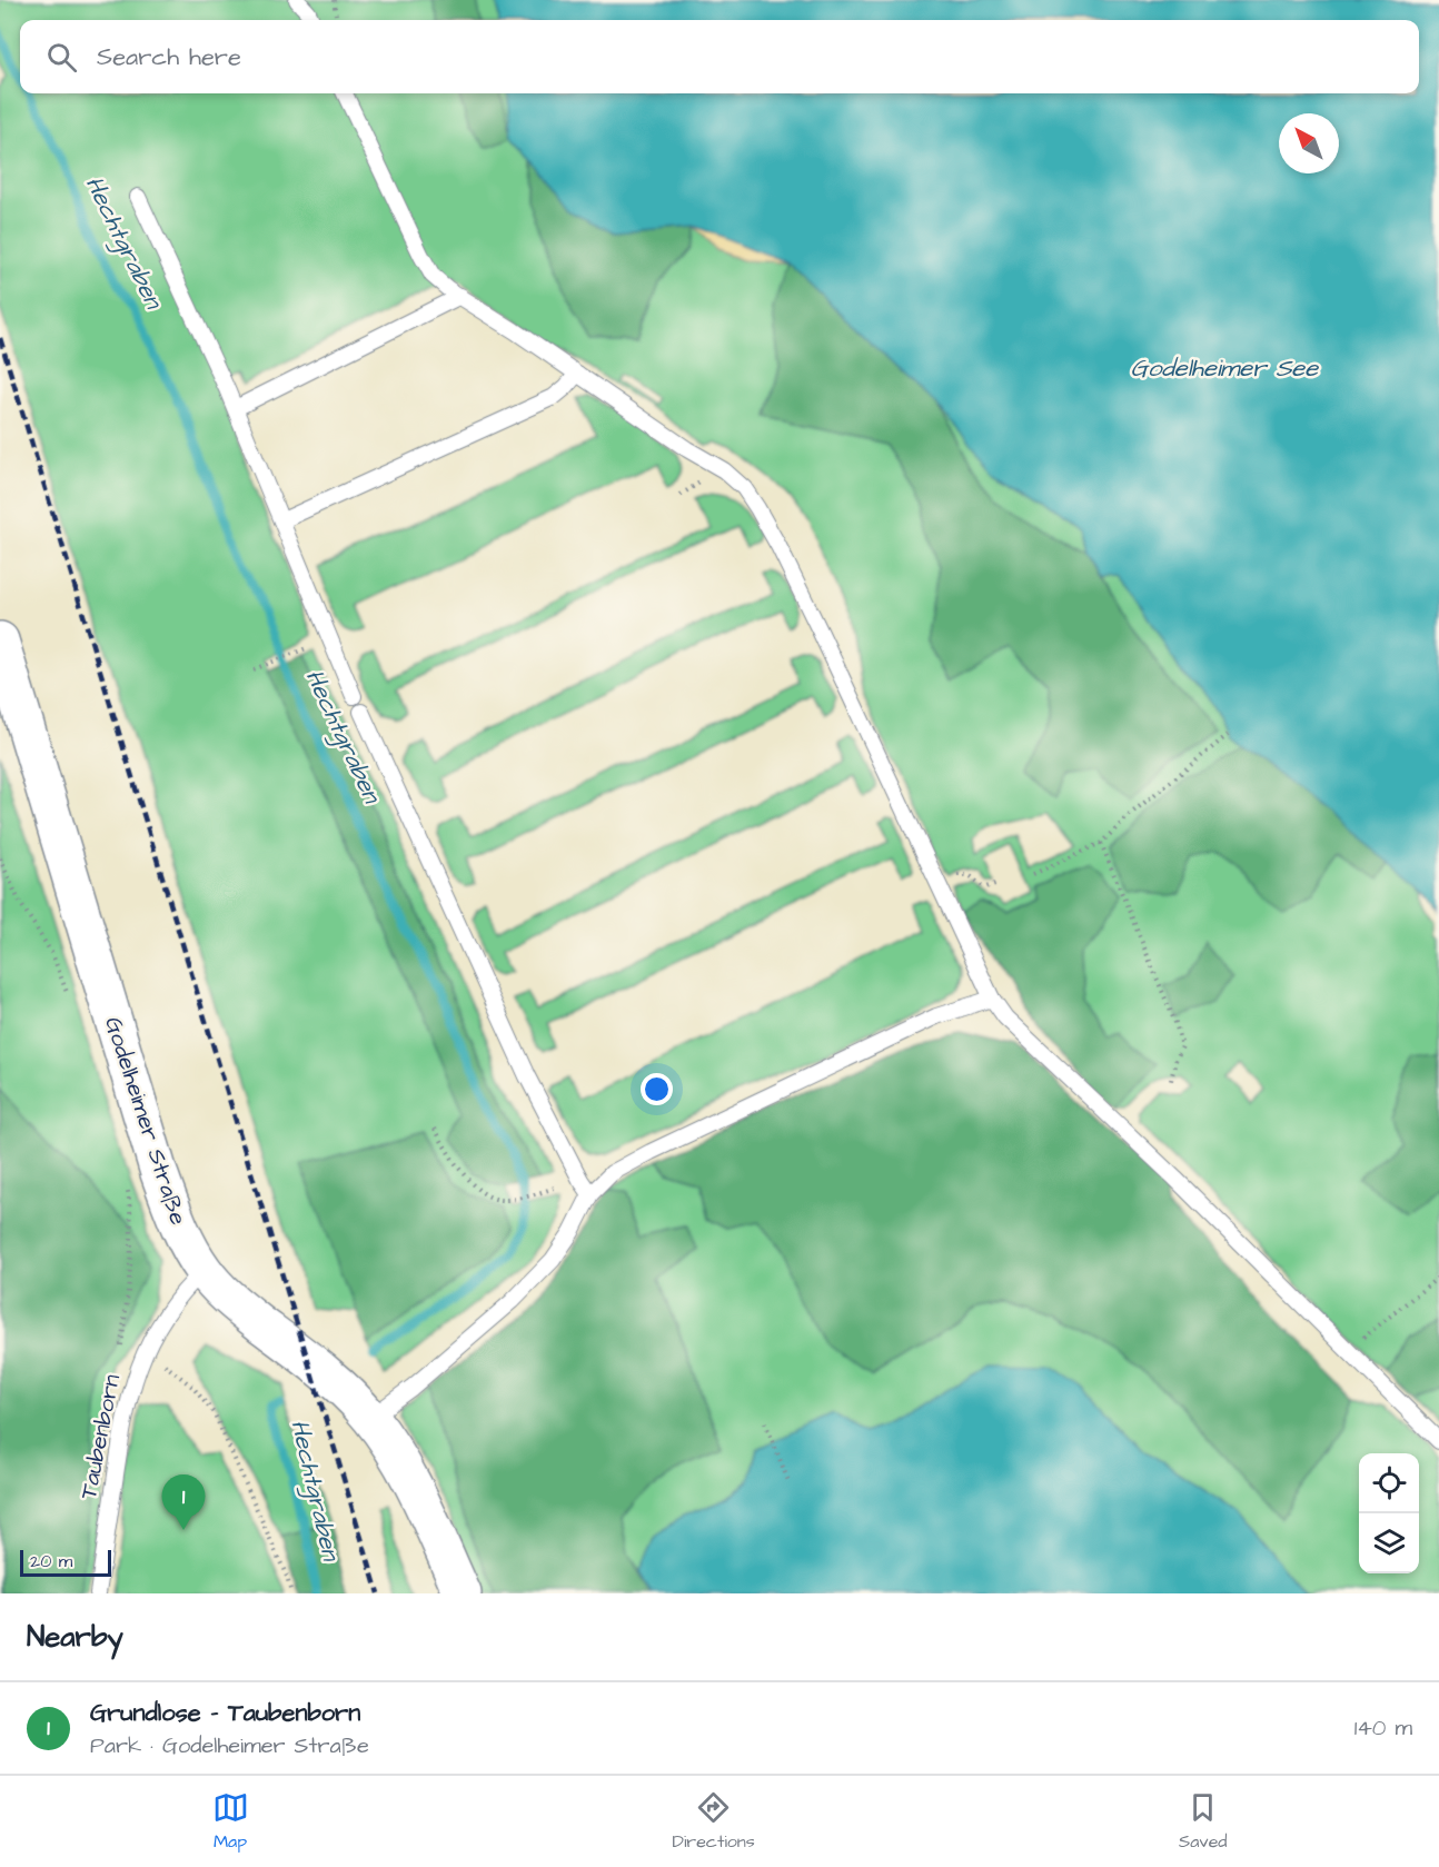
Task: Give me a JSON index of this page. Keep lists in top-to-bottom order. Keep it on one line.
{"streets":{"main road":["Godelheimer Straße"],"lane":["Taubenborn"]},"crossings":[["Godelheimer Straße","Taubenborn"]],"water":["Hechtgraben","Godelheimer See"],"scale_bar":"20 m","north":"top left","page":{"search":"Search here","pins":"1","scale":"20 m","heading":"Nearby","list":[{"mark":"1","name":"Grundlose - Taubenborn","note":"Park · Godelheimer Straße","value":"140 m"}],"nav":["Map","Directions","Saved"]}}
